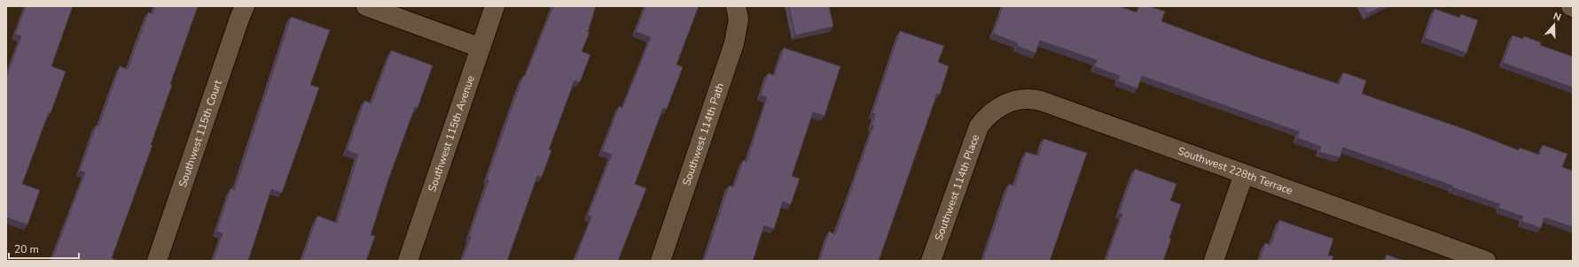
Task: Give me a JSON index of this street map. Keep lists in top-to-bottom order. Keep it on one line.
{"streets":{"street":["Southwest 115th Court","Southwest 115th Avenue","Southwest 114th Path","Southwest 228th Terrace","Southwest 114th Place"]},"crossings":[["Southwest 228th Terrace","Southwest 114th Place"]],"scale_bar":"20 m","north":"top"}
